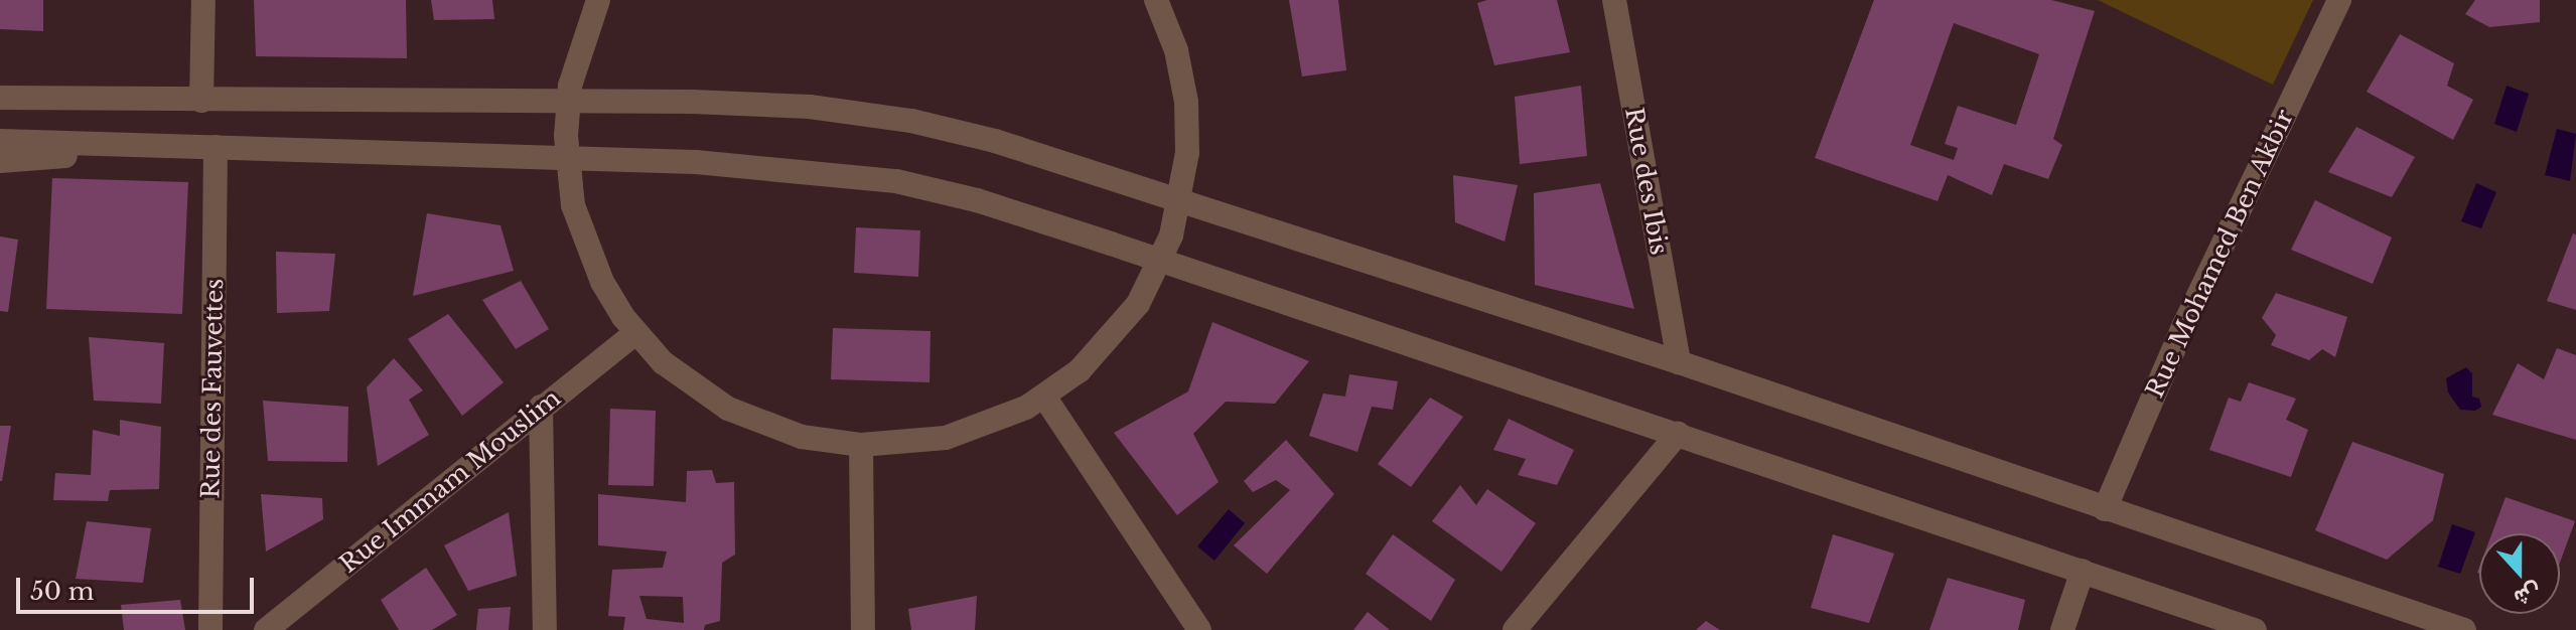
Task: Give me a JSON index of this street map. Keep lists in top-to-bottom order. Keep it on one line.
{"streets":{"street":["Rue des Ibis","Rue Mohamed Ben Akbir","Rue des Fauvettes","Rue Immam Mouslim"]},"scale_bar":"50 m","north":"bottom"}
